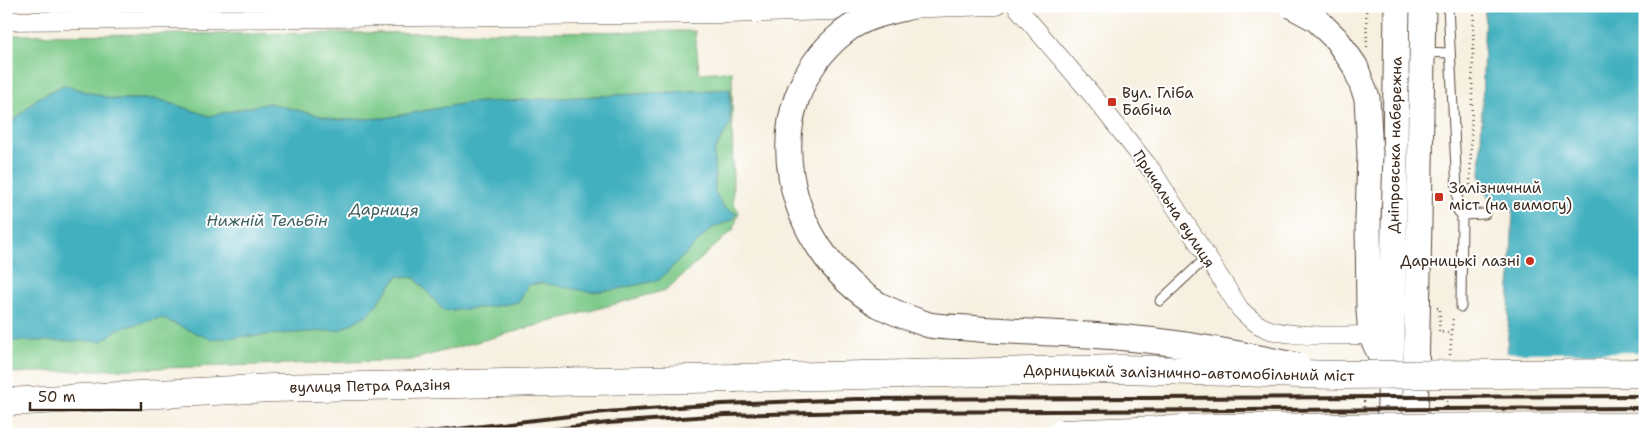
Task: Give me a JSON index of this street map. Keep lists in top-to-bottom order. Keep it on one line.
{"streets":{"main road":["Дніпровська набережна","Дарницький залізнично-автомобільний міст","вулиця Петра Радзіня"],"street":["Причальна вулиця"]},"crossings":[["Дарницький залізнично-автомобільний міст","вулиця Петра Радзіня"]],"water":["Дарниця","Нижній Тельбін"],"places":{"transit":["Вул. Гліба Бабіча","Залізничний міст (на вимогу)"],"other":["Дарницькі лазні"]},"scale_bar":"50 m"}
